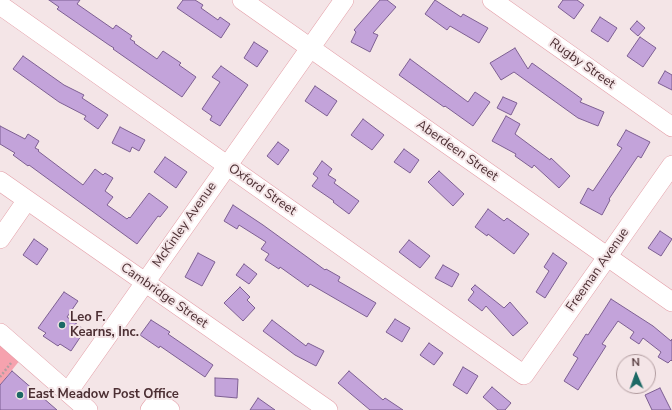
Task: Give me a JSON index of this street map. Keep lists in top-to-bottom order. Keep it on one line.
{"streets":{"street":["Rugby Street","Aberdeen Street","Oxford Street","McKinley Avenue","Freeman Avenue","Cambridge Street"]},"crossings":[["Aberdeen Street","McKinley Avenue"],["Aberdeen Street","Freeman Avenue"],["Oxford Street","McKinley Avenue"],["Oxford Street","Freeman Avenue"],["McKinley Avenue","Cambridge Street"]],"places":["Leo F. Kearns, Inc.","East Meadow Post Office"],"north":"top"}
